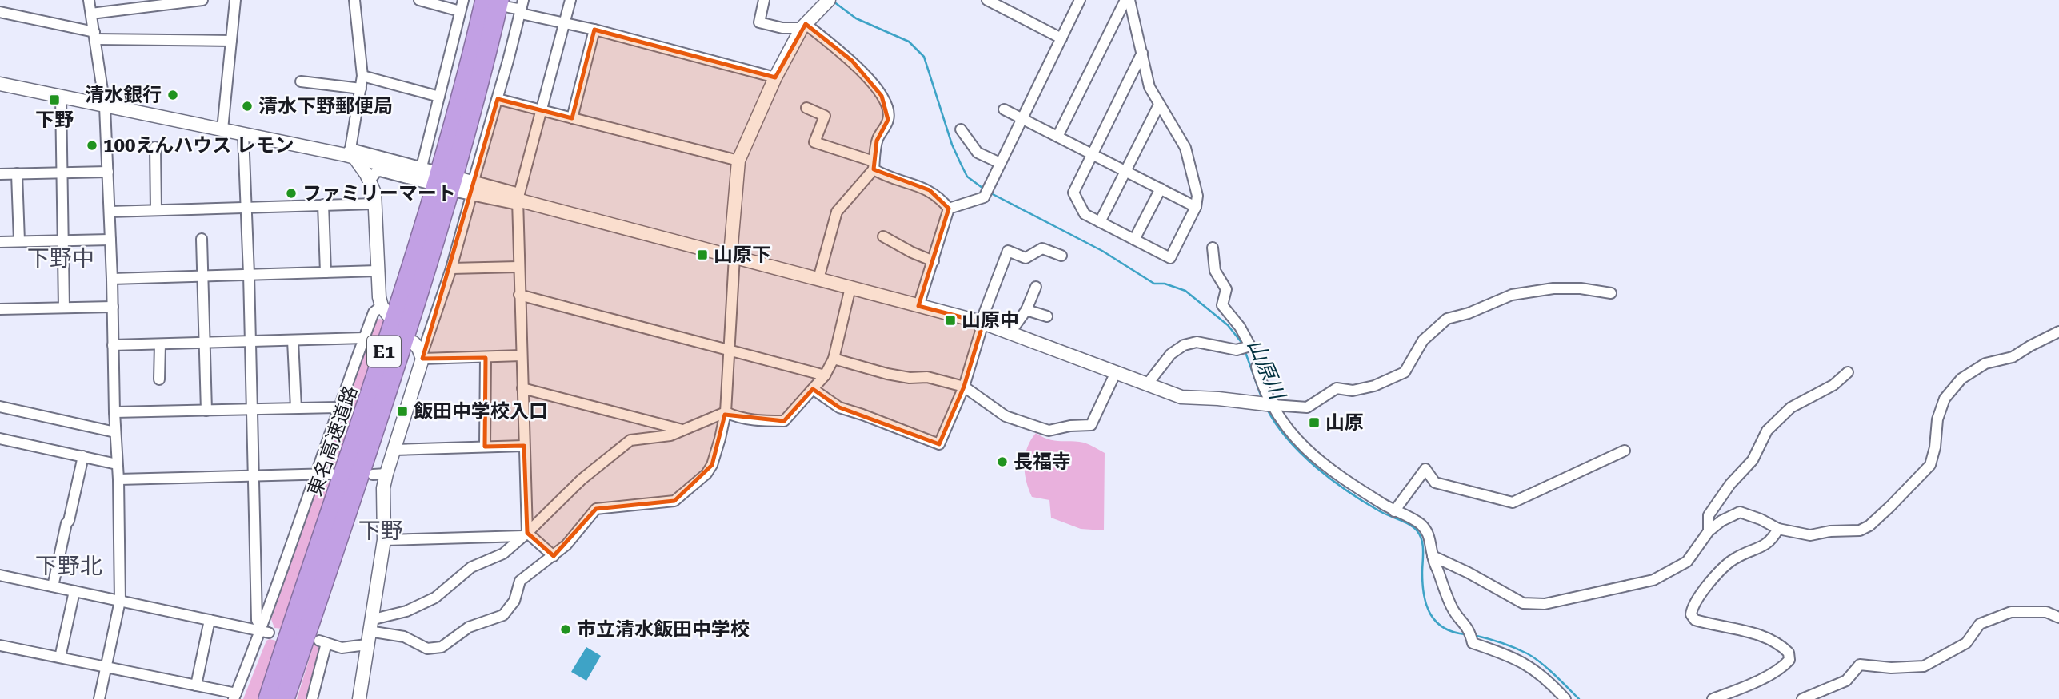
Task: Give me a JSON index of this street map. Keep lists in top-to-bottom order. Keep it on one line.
{"streets":{"highway":["E1","東名高速道路"]},"districts":["下野中","下野","下野北"],"water":["山原川"],"places":{"other":["清水銀行","清水下野郵便局","100えんハウス レモン","ファミリーマート","長福寺","市立清水飯田中学校"],"transit":["下野","山原下","山原中","飯田中学校入口","山原"]}}
